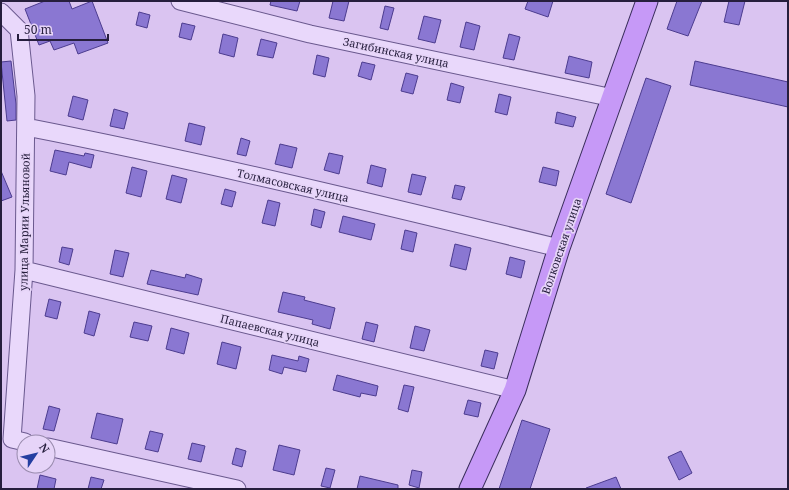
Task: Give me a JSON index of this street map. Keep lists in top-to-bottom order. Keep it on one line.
{"streets":{"main road":["Волковская улица"],"street":["Загибинская улица","Толмасовская улица","улица Марии Ульяновой","Папаевская улица"]},"crossings":[["Загибинская улица","Волковская улица"],["Толмасовская улица","улица Марии Ульяновой"],["Толмасовская улица","Волковская улица"],["улица Марии Ульяновой","Папаевская улица"],["Волковская улица","Папаевская улица"]],"scale_bar":"50 m","north":"top right"}
